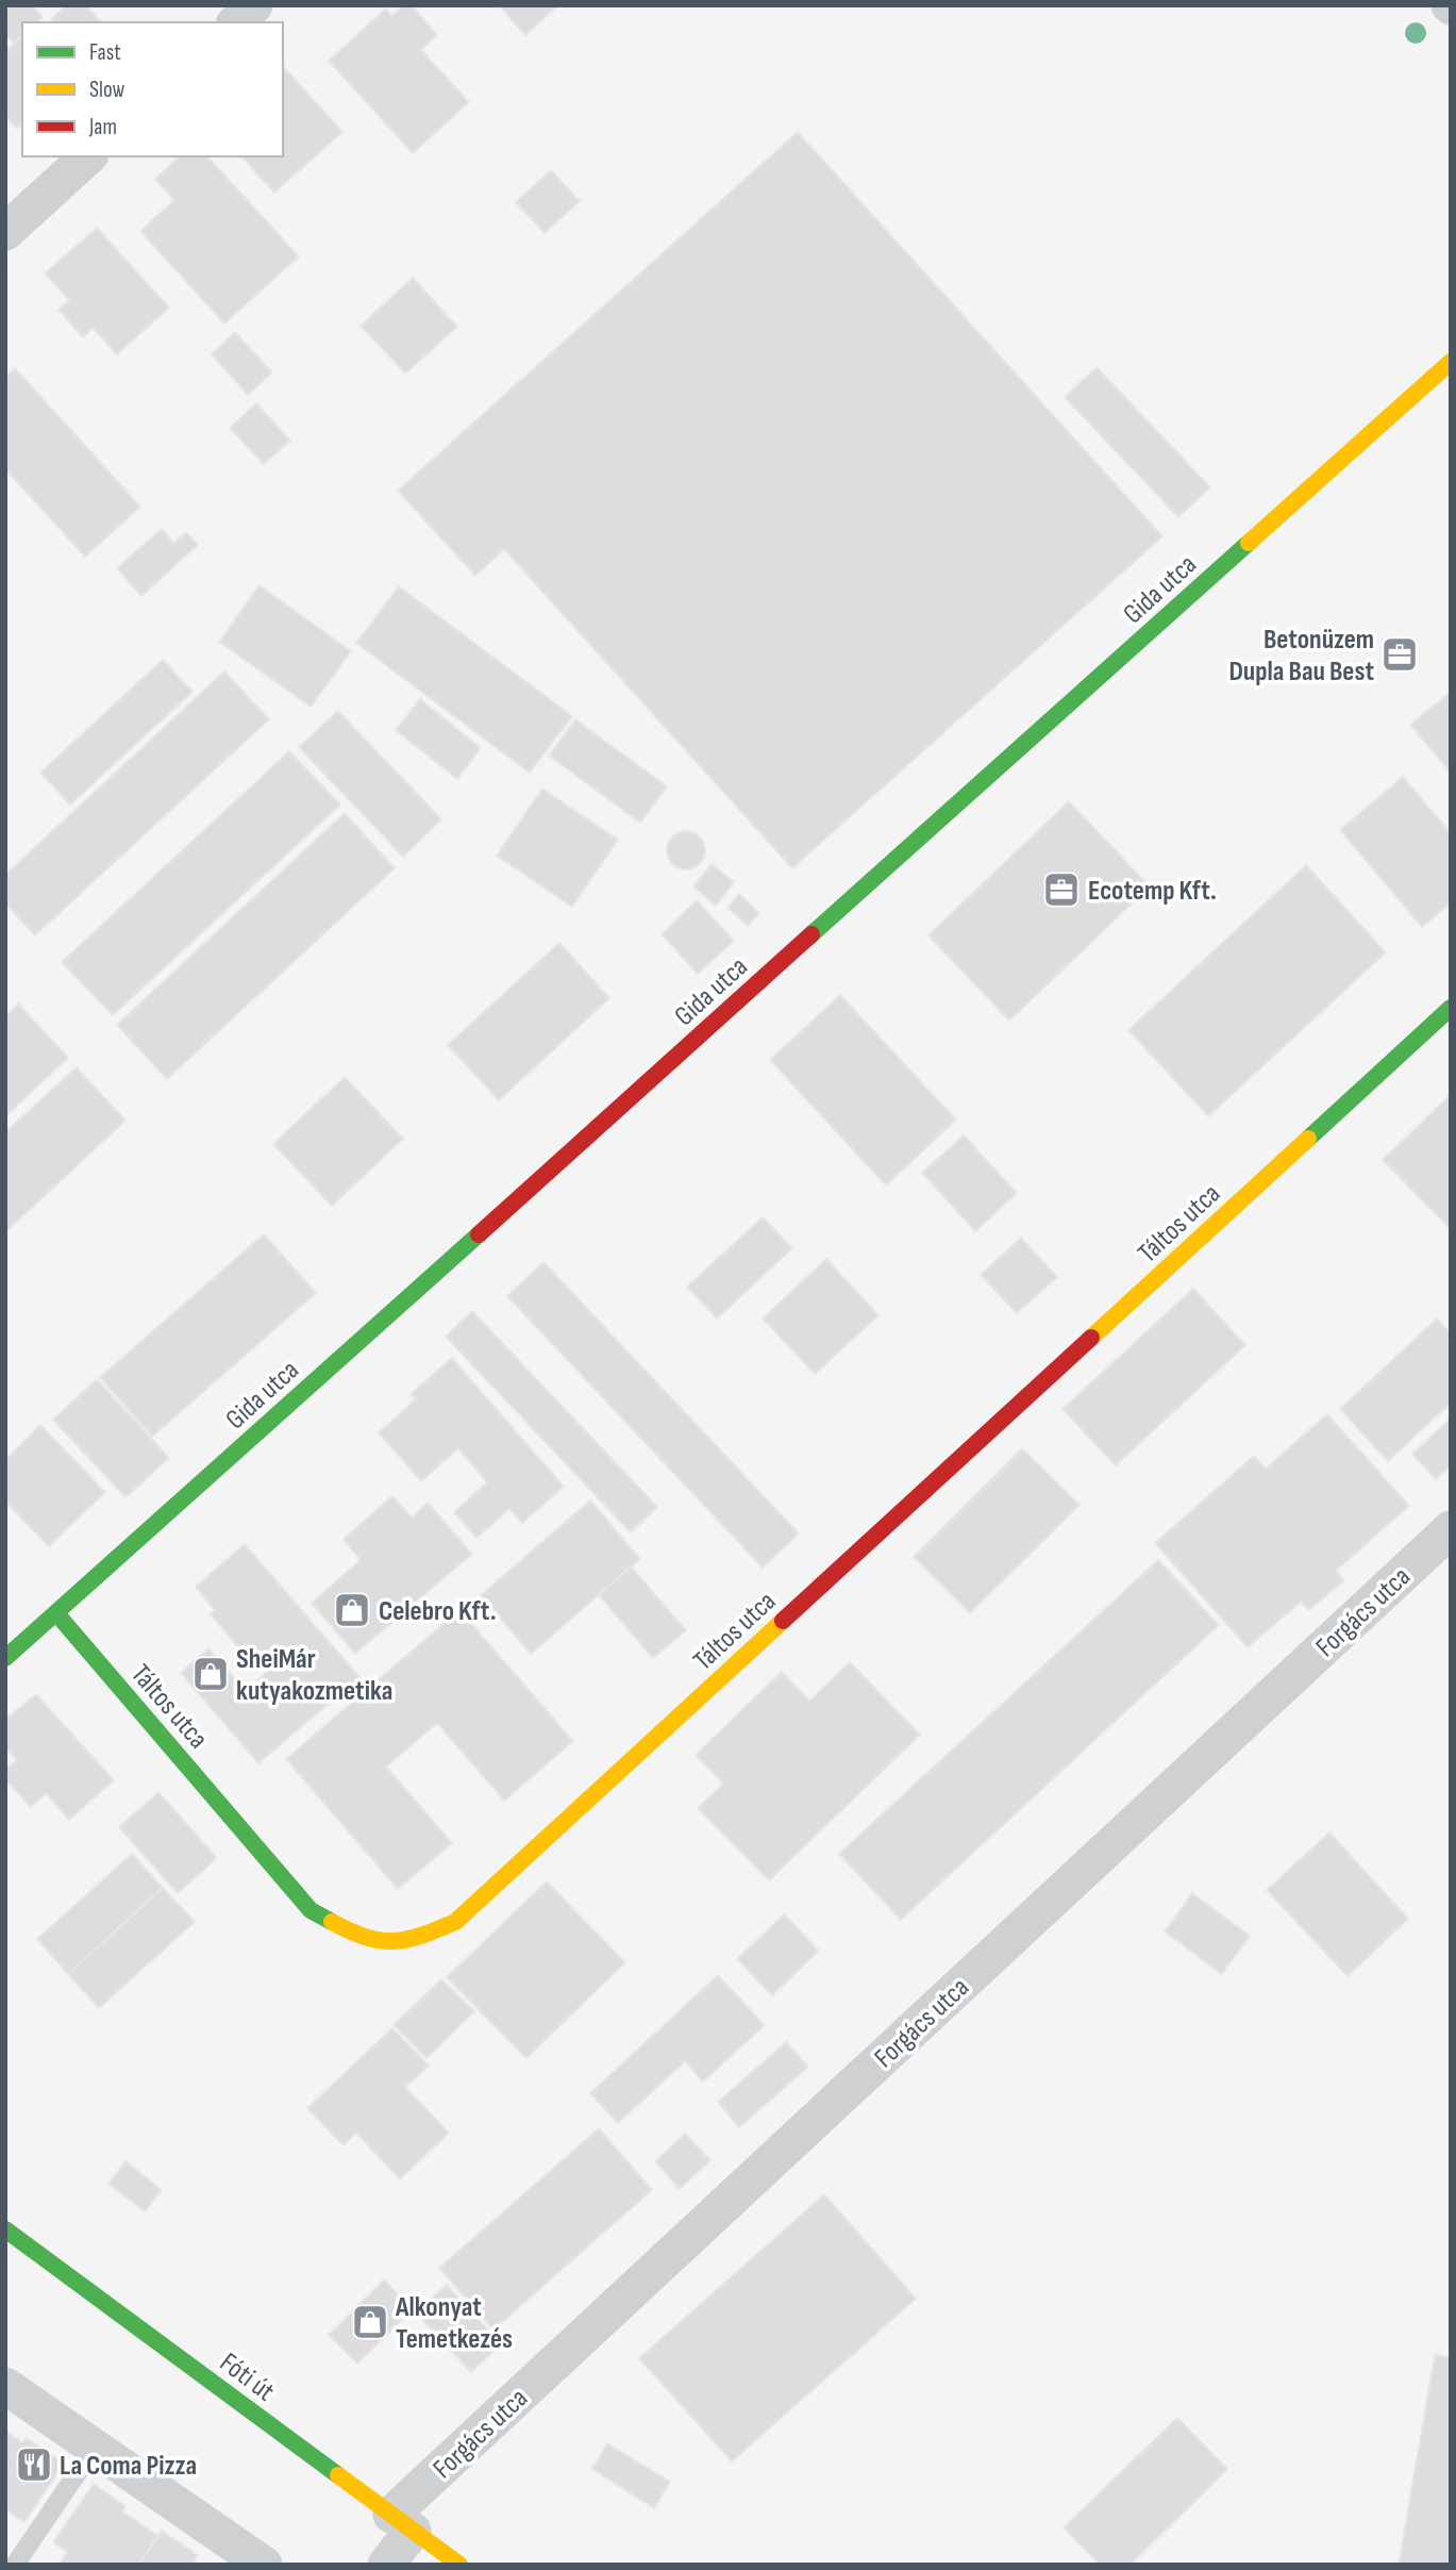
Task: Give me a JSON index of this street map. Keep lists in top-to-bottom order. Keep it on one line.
{"streets":{"street":["Gida utca","Táltos utca","Forgács utca","Fóti út"]},"crossings":[["Gida utca","Táltos utca"],["Forgács utca","Fóti út"]],"places":{"office":["Betonüzem Dupla Bau Best","Ecotemp Kft."],"shop":["Celebro Kft.","SheiMár kutyakozmetika","Alkonyat Temetkezés"],"restaurant":["La Coma Pizza"]},"legend":["Fast","Slow","Jam"]}
